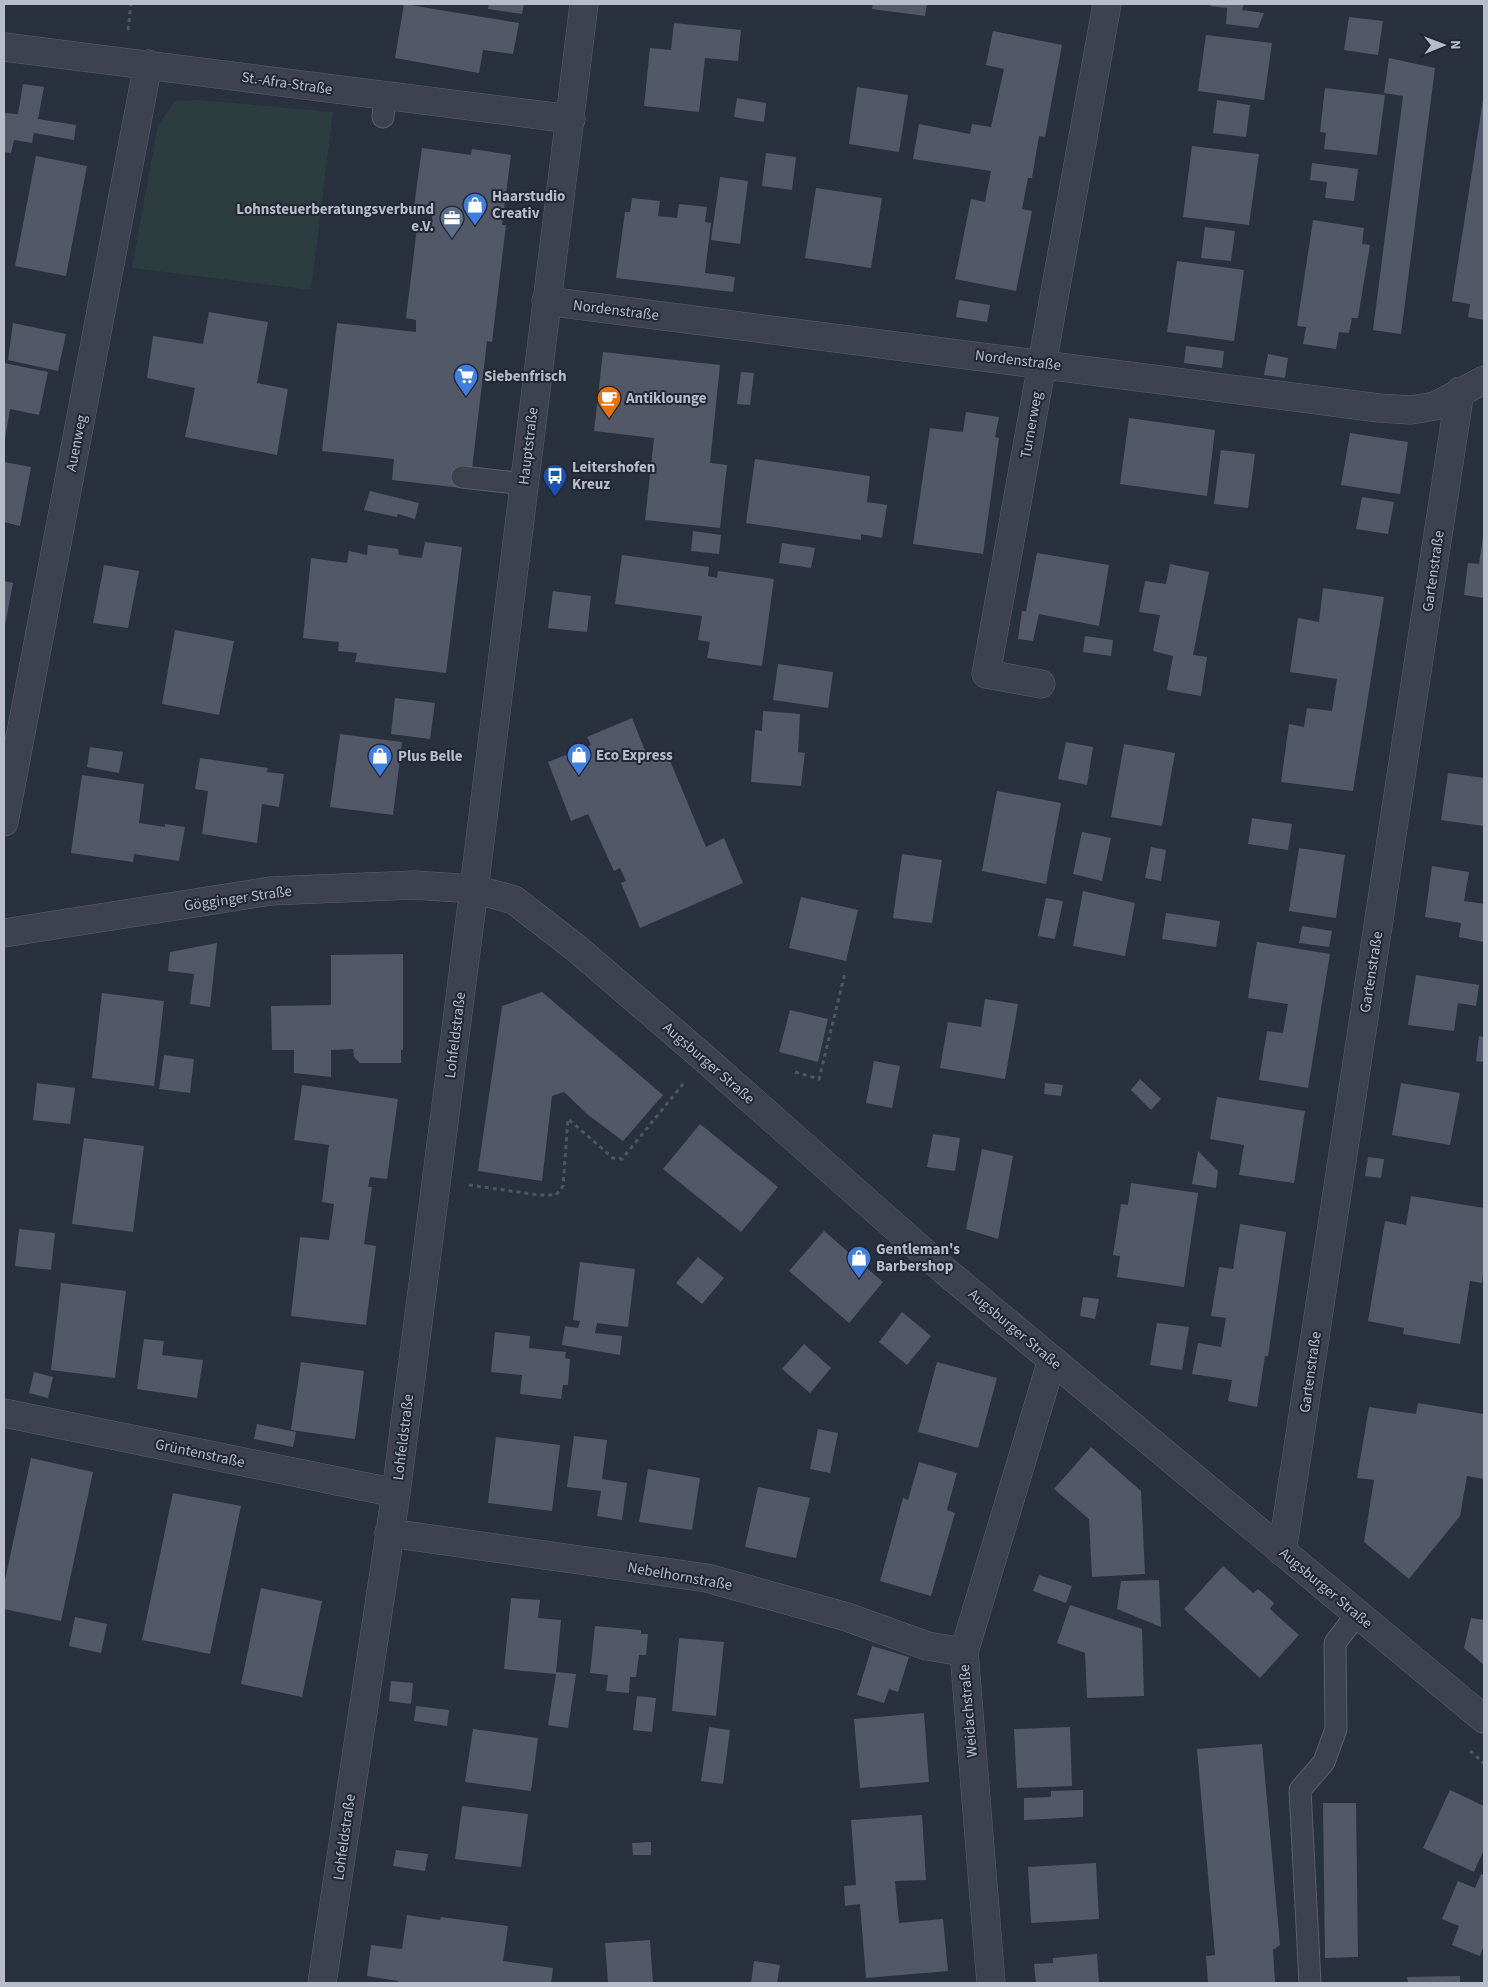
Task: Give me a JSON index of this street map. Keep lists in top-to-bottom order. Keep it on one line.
{"streets":{"street":["St.-Afra-Straße","Nordenstraße","Turnerweg","Auenweg","Hauptstraße","Gartenstraße","Gögginger Straße","Lohfeldstraße","Augsburger Straße","Grüntenstraße","Nebelhornstraße","Weidachstraße"]},"crossings":[["St.-Afra-Straße","Auenweg"],["St.-Afra-Straße","Hauptstraße"],["Nordenstraße","Turnerweg"],["Nordenstraße","Hauptstraße"],["Nordenstraße","Gartenstraße"],["Hauptstraße","Gögginger Straße"],["Hauptstraße","Lohfeldstraße"],["Hauptstraße","Augsburger Straße"],["Gartenstraße","Augsburger Straße"],["Gögginger Straße","Lohfeldstraße"],["Gögginger Straße","Augsburger Straße"],["Lohfeldstraße","Augsburger Straße"],["Lohfeldstraße","Grüntenstraße"],["Lohfeldstraße","Nebelhornstraße"],["Augsburger Straße","Weidachstraße"],["Nebelhornstraße","Weidachstraße"]],"places":{"shop":["Haarstudio Creativ","Eco Express","Plus Belle","Gentleman's Barbershop"],"office":["Lohnsteuerberatungsverbund e.V."],"supermarket":["Siebenfrisch"],"cafe":["Antiklounge"],"bus stop":["Leitershofen Kreuz"]},"north":"right"}
